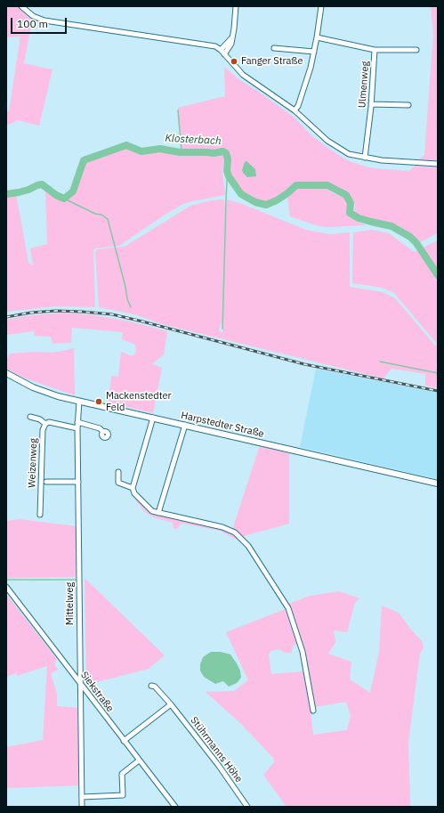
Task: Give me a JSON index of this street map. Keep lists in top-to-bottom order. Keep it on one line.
{"streets":{"street":["Ulmenweg","Harpstedter Straße","Weizenweg","Mittelweg","Siekstraße","Stührmanns Höhe"]},"crossings":[["Harpstedter Straße","Mittelweg"],["Mittelweg","Siekstraße"]],"water":["Klosterbach"],"places":["Fanger Straße","Mackenstedter Feld"],"scale_bar":"100 m"}
